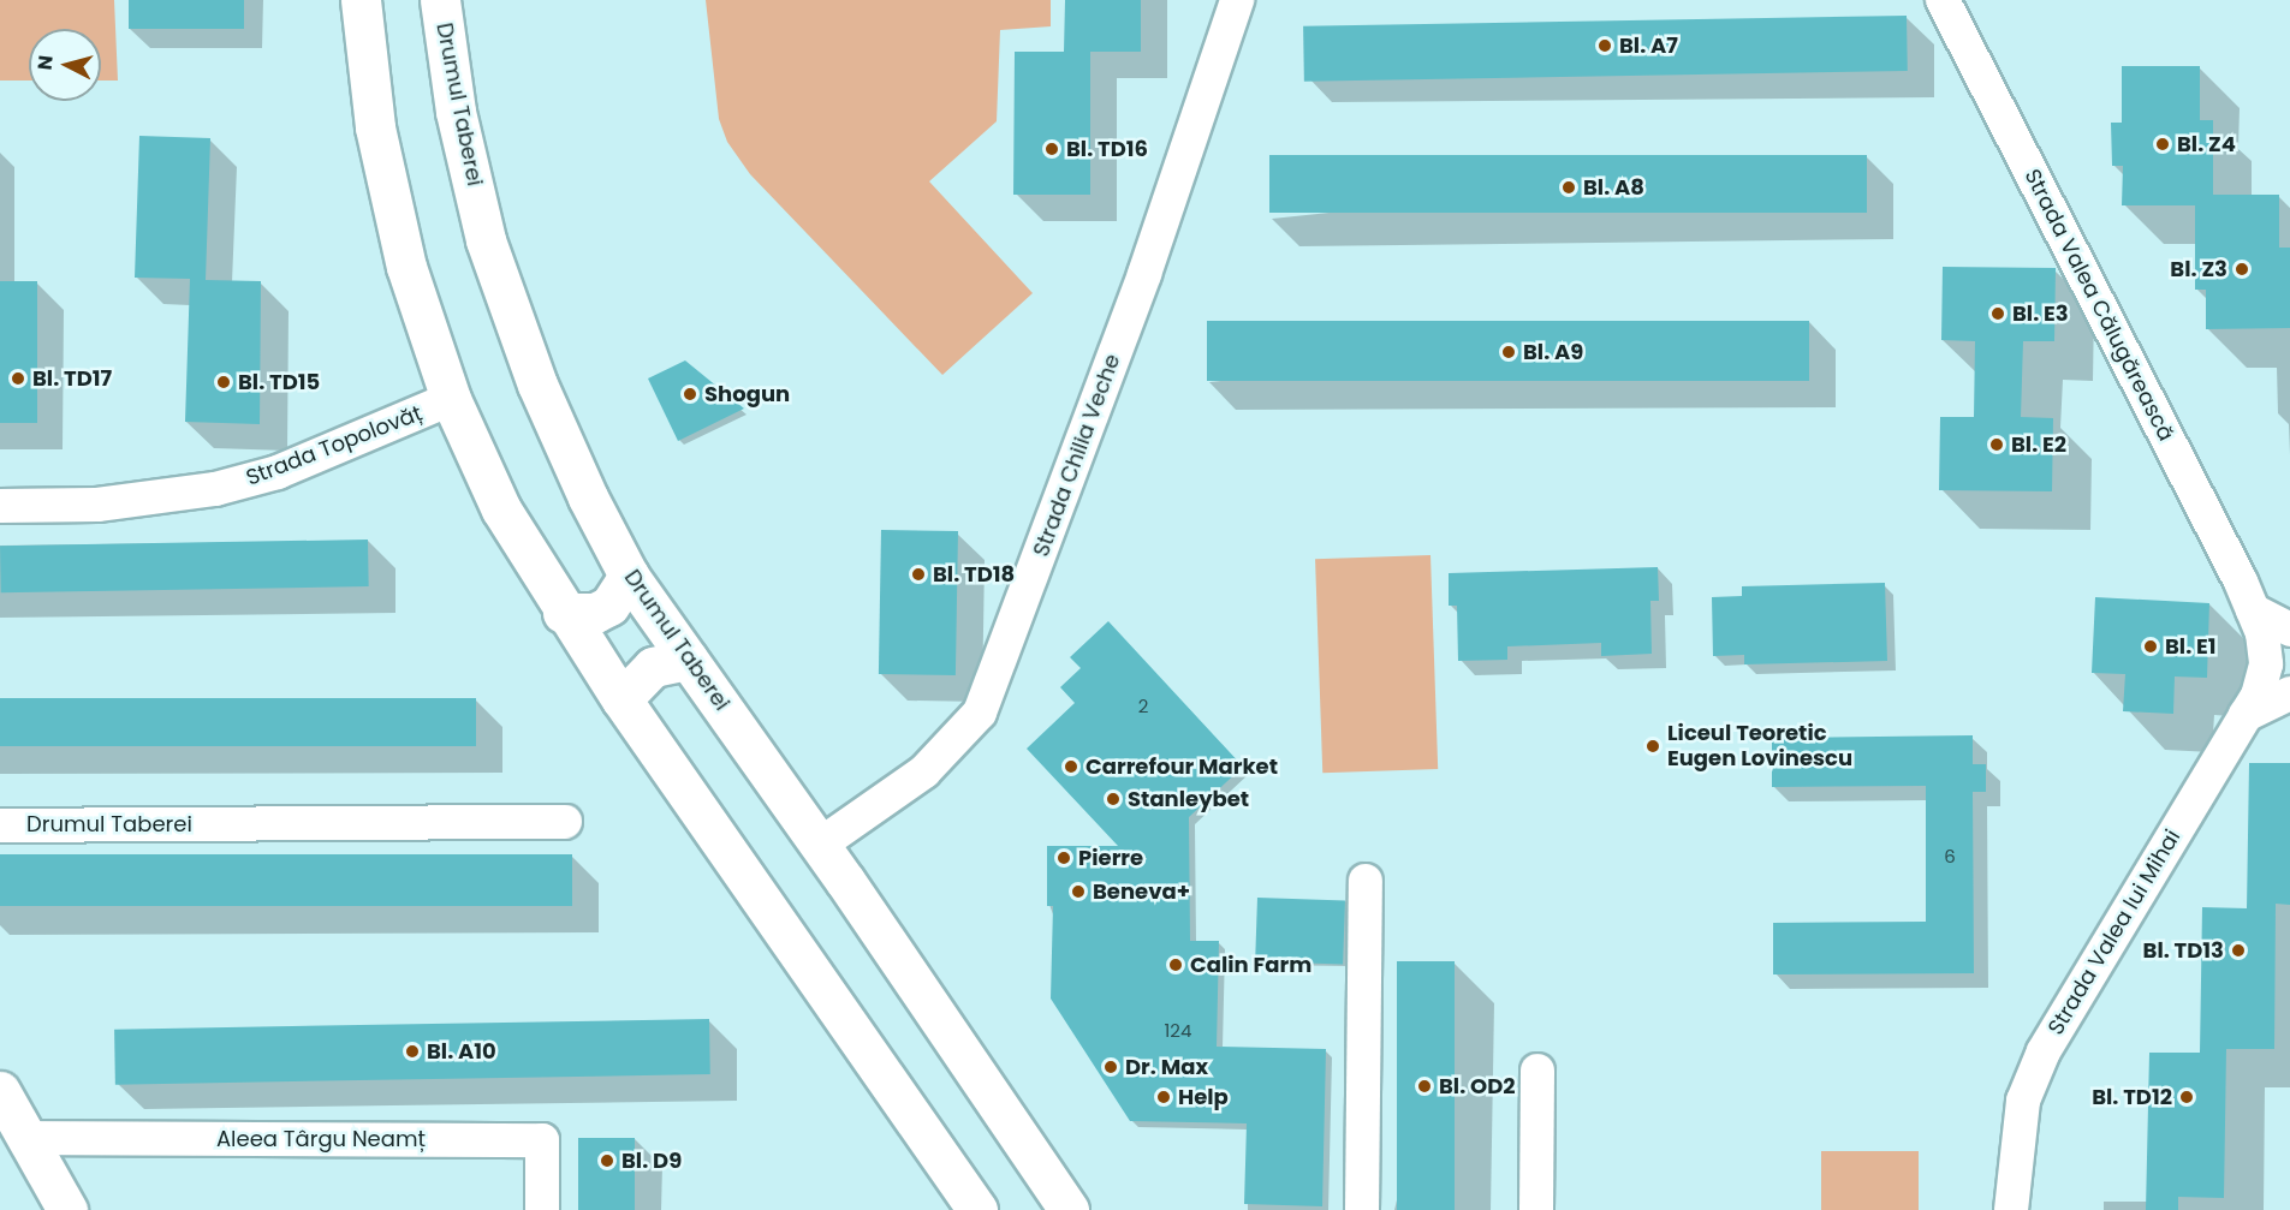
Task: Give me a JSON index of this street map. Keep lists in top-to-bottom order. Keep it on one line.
{"streets":{"main road":["Drumul Taberei"],"street":["Strada Valea Călugărească","Strada Topolovăț","Strada Chilia Veche","Strada Valea lui Mihai","Aleea Târgu Neamț"]},"crossings":[["Drumul Taberei","Strada Chilia Veche"],["Strada Valea Călugărească","Strada Valea lui Mihai"]],"places":["Bl. A7","Bl. Z4","Bl. TD16","Bl. A8","Bl. Z3","Bl. E3","Bl. A9","Bl. TD17","Bl. TD15","Shogun","Bl. E2","Bl. TD18","Bl. E1","Liceul Teoretic Eugen Lovinescu","Carrefour Market","Stanleybet","Pierre","Beneva+","Bl. TD13","Calin Farm","Bl. A10","Dr. Max","Bl. OD2","Help","Bl. TD12","Bl. D9"],"house_numbers":["2","6","124"],"north":"left"}
